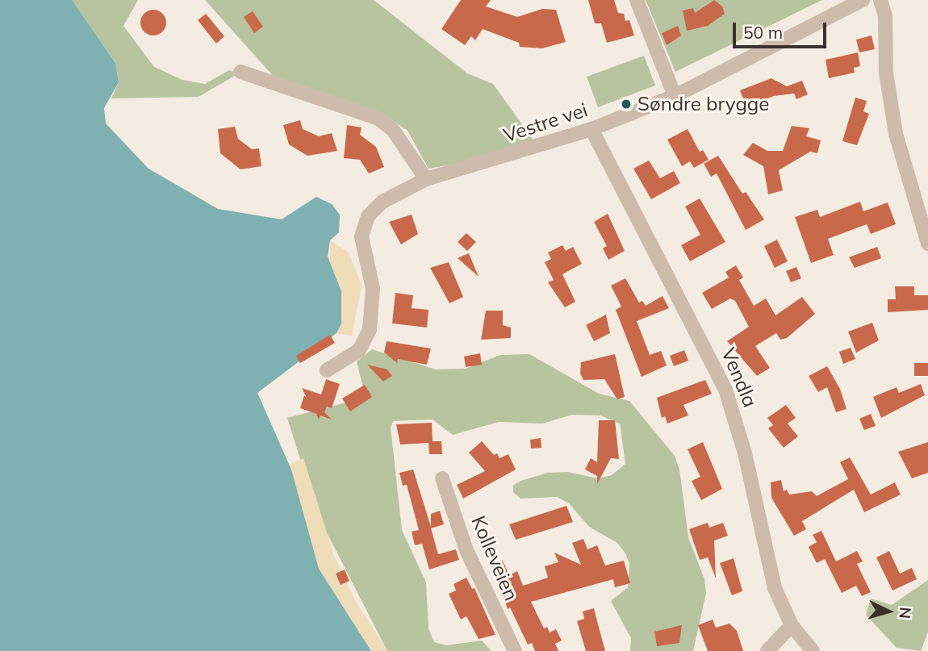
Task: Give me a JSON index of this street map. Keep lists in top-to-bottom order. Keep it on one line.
{"streets":{"street":["Vestre vei","Vendla","Kolleveien"]},"crossings":[["Vestre vei","Vendla"]],"places":["Søndre brygge"],"scale_bar":"50 m","north":"right"}
